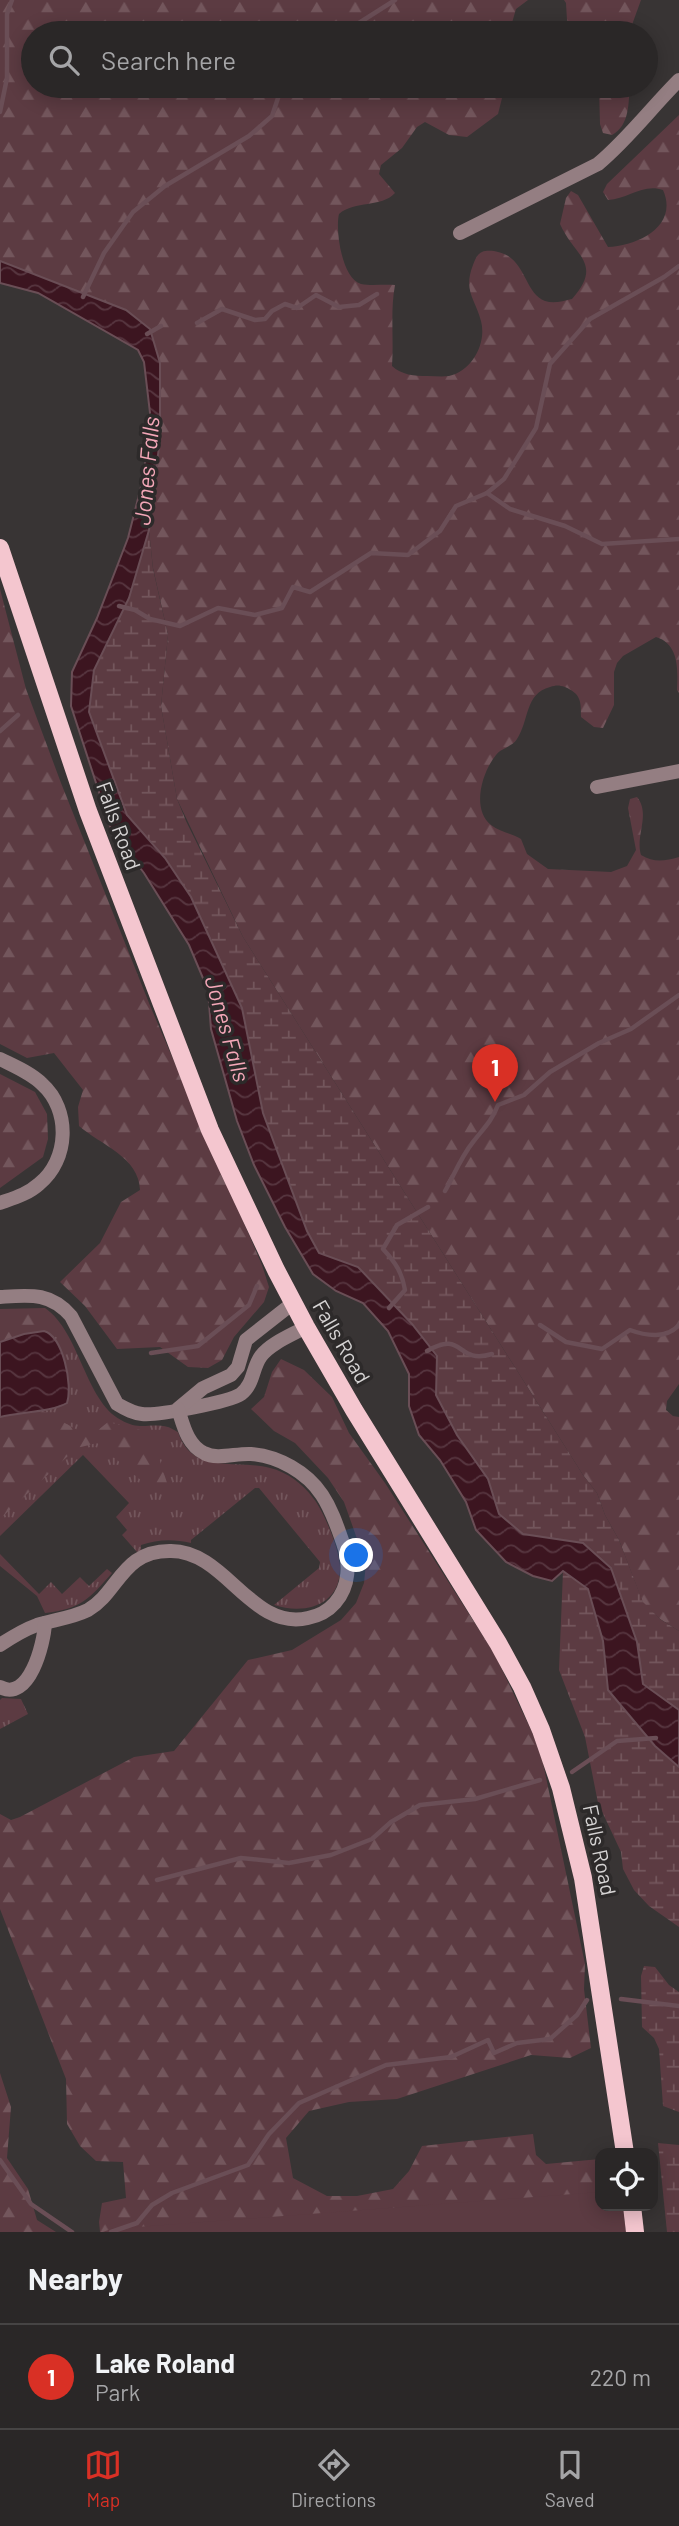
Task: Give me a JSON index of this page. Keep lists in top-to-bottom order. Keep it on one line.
{"streets":{"main road":["Falls Road"]},"water":["Jones Falls"],"page":{"search":"Search here","pins":"1","heading":"Nearby","list":[{"mark":"1","name":"Lake Roland","note":"Park","value":"220 m"}],"nav":["Map","Directions","Saved"]}}
